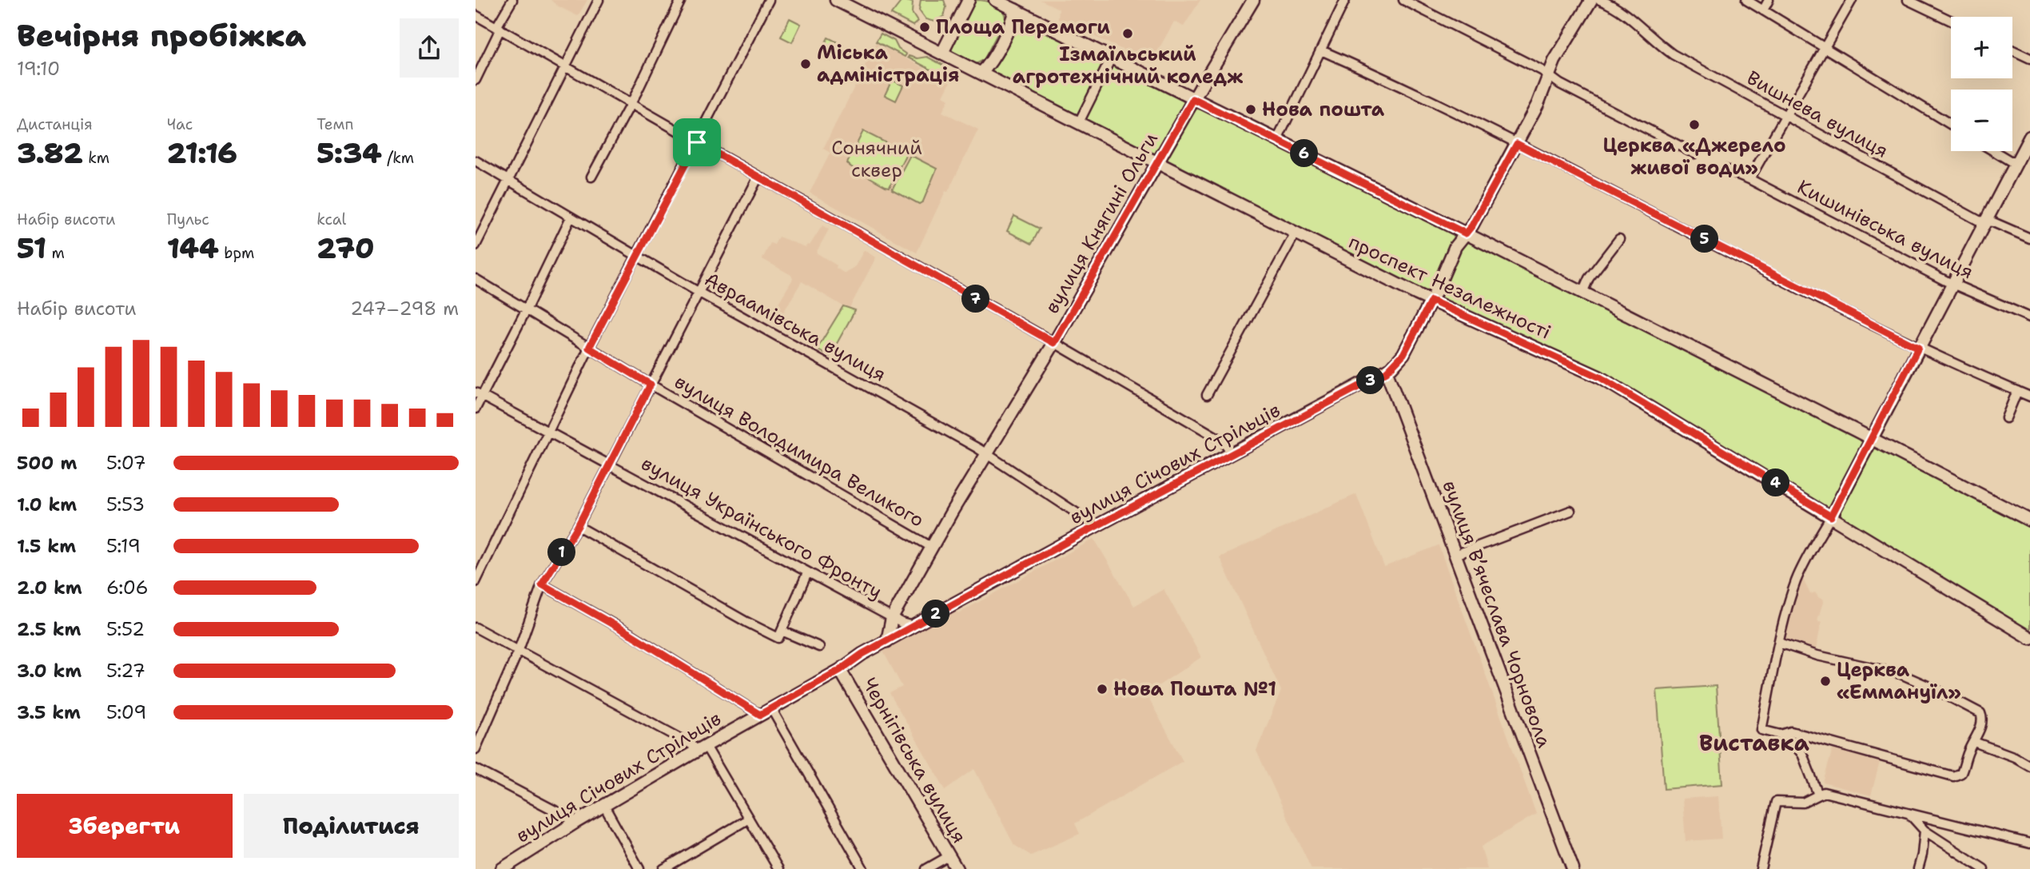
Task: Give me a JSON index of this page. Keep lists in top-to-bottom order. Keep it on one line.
{"streets":{"main road":["вулиця Княгині Ольги","проспект Незалежності","вулиця Січових Стрільців","вулиця Вʼячеслава Чорновола","Чернігівська вулиця"],"street":["Вишнева вулиця","Кишинівська вулиця","Авраамівська вулиця","вулиця Володимира Великого","вулиця Українського Фронту"]},"crossings":[["вулиця Княгині Ольги","проспект Незалежності"],["вулиця Княгині Ольги","Авраамівська вулиця"],["вулиця Княгині Ольги","вулиця Володимира Великого"],["вулиця Княгині Ольги","вулиця Січових Стрільців"],["вулиця Княгині Ольги","вулиця Українського Фронту"],["проспект Незалежності","вулиця Січових Стрільців"],["Авраамівська вулиця","вулиця Січових Стрільців"],["вулиця Січових Стрільців","вулиця Українського Фронту"],["вулиця Січових Стрільців","вулиця Вʼячеслава Чорновола"],["вулиця Січових Стрільців","Чернігівська вулиця"]],"districts":["Виставка"],"parks":["Сонячний сквер"],"places":["Площа Перемоги","Ізмаїльський агротехнічний коледж","Міська адміністрація","Нова пошта","Церква «Джерело живої води»","Церква «Еммануїл»","Нова Пошта №1"],"page":{"heading":["Вечірня пробіжка","19:10"],"map_buttons":["+","−"],"stats":[["Дистанція","3.82 km"],["Час","21:16"],["Темп","5:34 /km"],["Набір висоти","51 m"],["Пульс","144 bpm"],["kcal","270"]],"pins":["6","5","7","3","4","1","2"],"chart":["Набір висоти","247–298 m"],"list":[{"name":"500 m","note":"5:07"},{"name":"1.0 km","note":"5:53"},{"name":"1.5 km","note":"5:19"},{"name":"2.0 km","note":"6:06"},{"name":"2.5 km","note":"5:52"},{"name":"3.0 km","note":"5:27"},{"name":"3.5 km","note":"5:09"}],"buttons":["Зберегти","Поділитися"]}}
